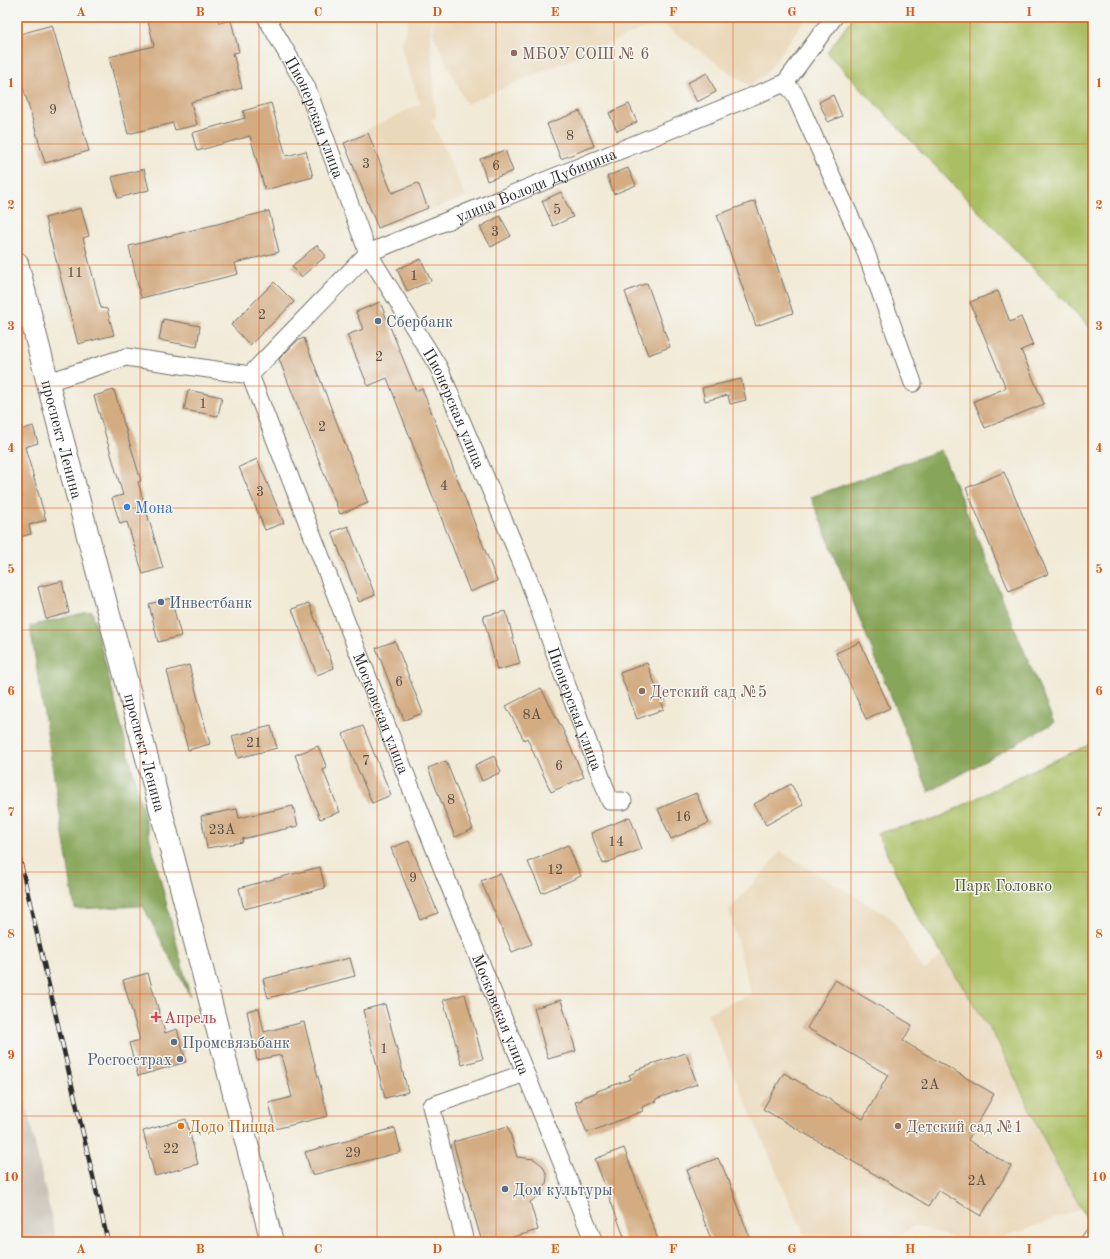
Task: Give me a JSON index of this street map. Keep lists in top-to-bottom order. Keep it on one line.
{"streets":{"main road":["проспект Ленина"],"street":["Пионерская улица","улица Володи Дубинина","Московская улица"]},"crossings":[["Пионерская улица","улица Володи Дубинина"],["улица Володи Дубинина","Московская улица"]],"parks":["Парк Головко"],"places":{"other":["МБОУ СОШ № 6","Сбербанк","Мона","Инвестбанк","Детский сад №5","Промсвязьбанк","Росгосстрах","Додо Пицца","Детский сад №1","Дом культуры"],"health":["Апрель"]},"house_numbers":["9","8","3","6","5","3","11","1","2","2","1","2","4","3","6","8А","21","7","6","8","16","23А","14","12","9","1","2А","22","29","2А"],"grid":{"columns":["A","B","C","D","E","F","G","H","I"],"rows":["1","2","3","4","5","6","7","8","9","10"]}}
